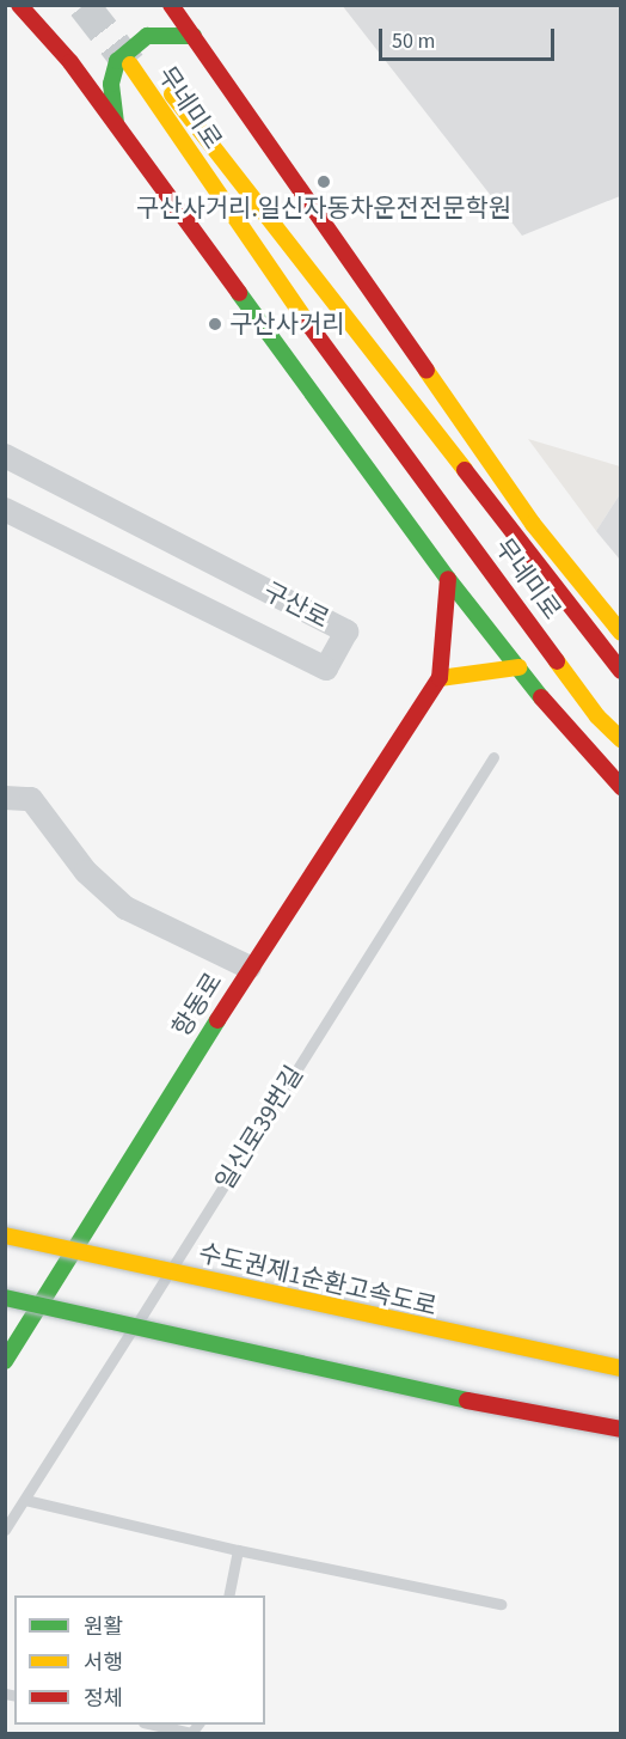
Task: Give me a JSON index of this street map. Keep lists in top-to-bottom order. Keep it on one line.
{"streets":{"main road":["무네미로","항동로","수도권제1순환고속도로"],"street":["구산로"],"lane":["일신로39번길"]},"places":["구산사거리.일신자동차운전전문학원","구산사거리"],"legend":["원활","서행","정체"],"scale_bar":"50 m"}
